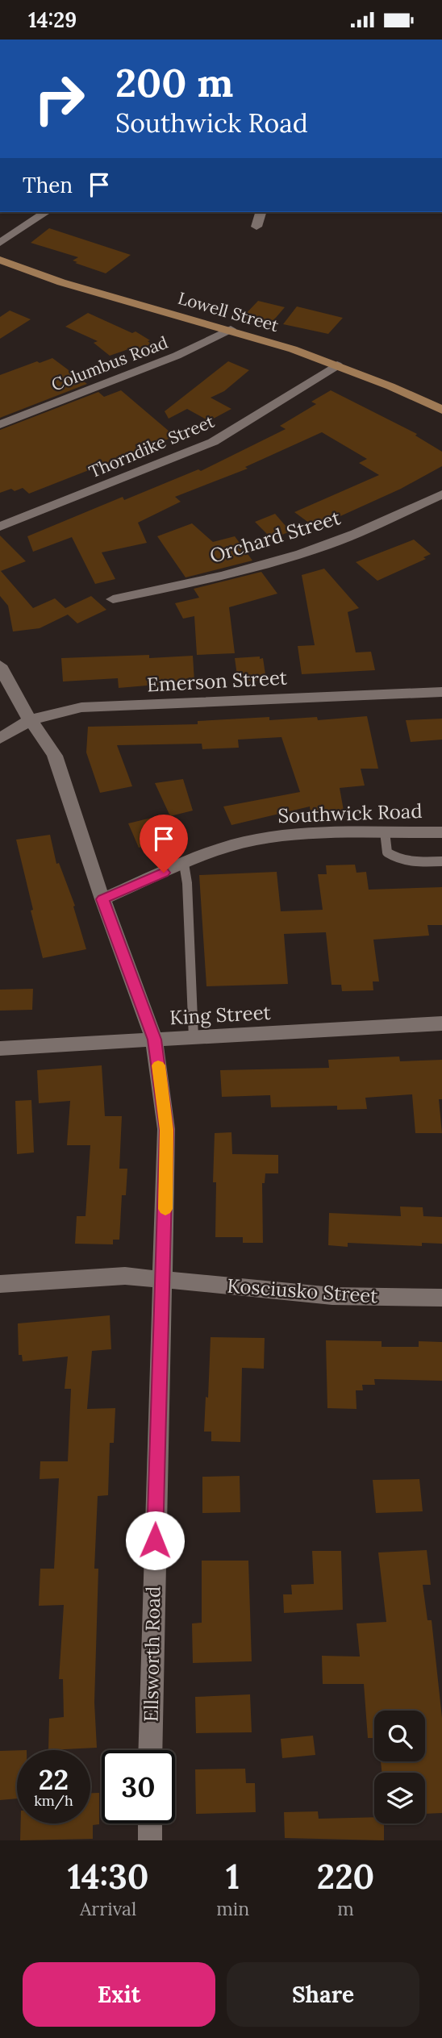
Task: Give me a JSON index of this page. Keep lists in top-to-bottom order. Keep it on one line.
{"streets":{"main road":["Lowell Street"],"street":["Columbus Road","Thorndike Street","Orchard Street","Emerson Street","Southwick Road","King Street","Kosciusko Street","Ellsworth Road"]},"crossings":[["Lowell Street","Columbus Road"],["Lowell Street","Thorndike Street"],["Emerson Street","Ellsworth Road"],["Southwick Road","Ellsworth Road"],["King Street","Ellsworth Road"],["Kosciusko Street","Ellsworth Road"]],"page":{"status":"14:29","turn":["200 m","Southwick Road"],"then":"Then","speed":"22 km/h","limit":"30","eta":["14:30","Arrival","1","min","220","m"],"buttons":["Exit","Share"]}}
